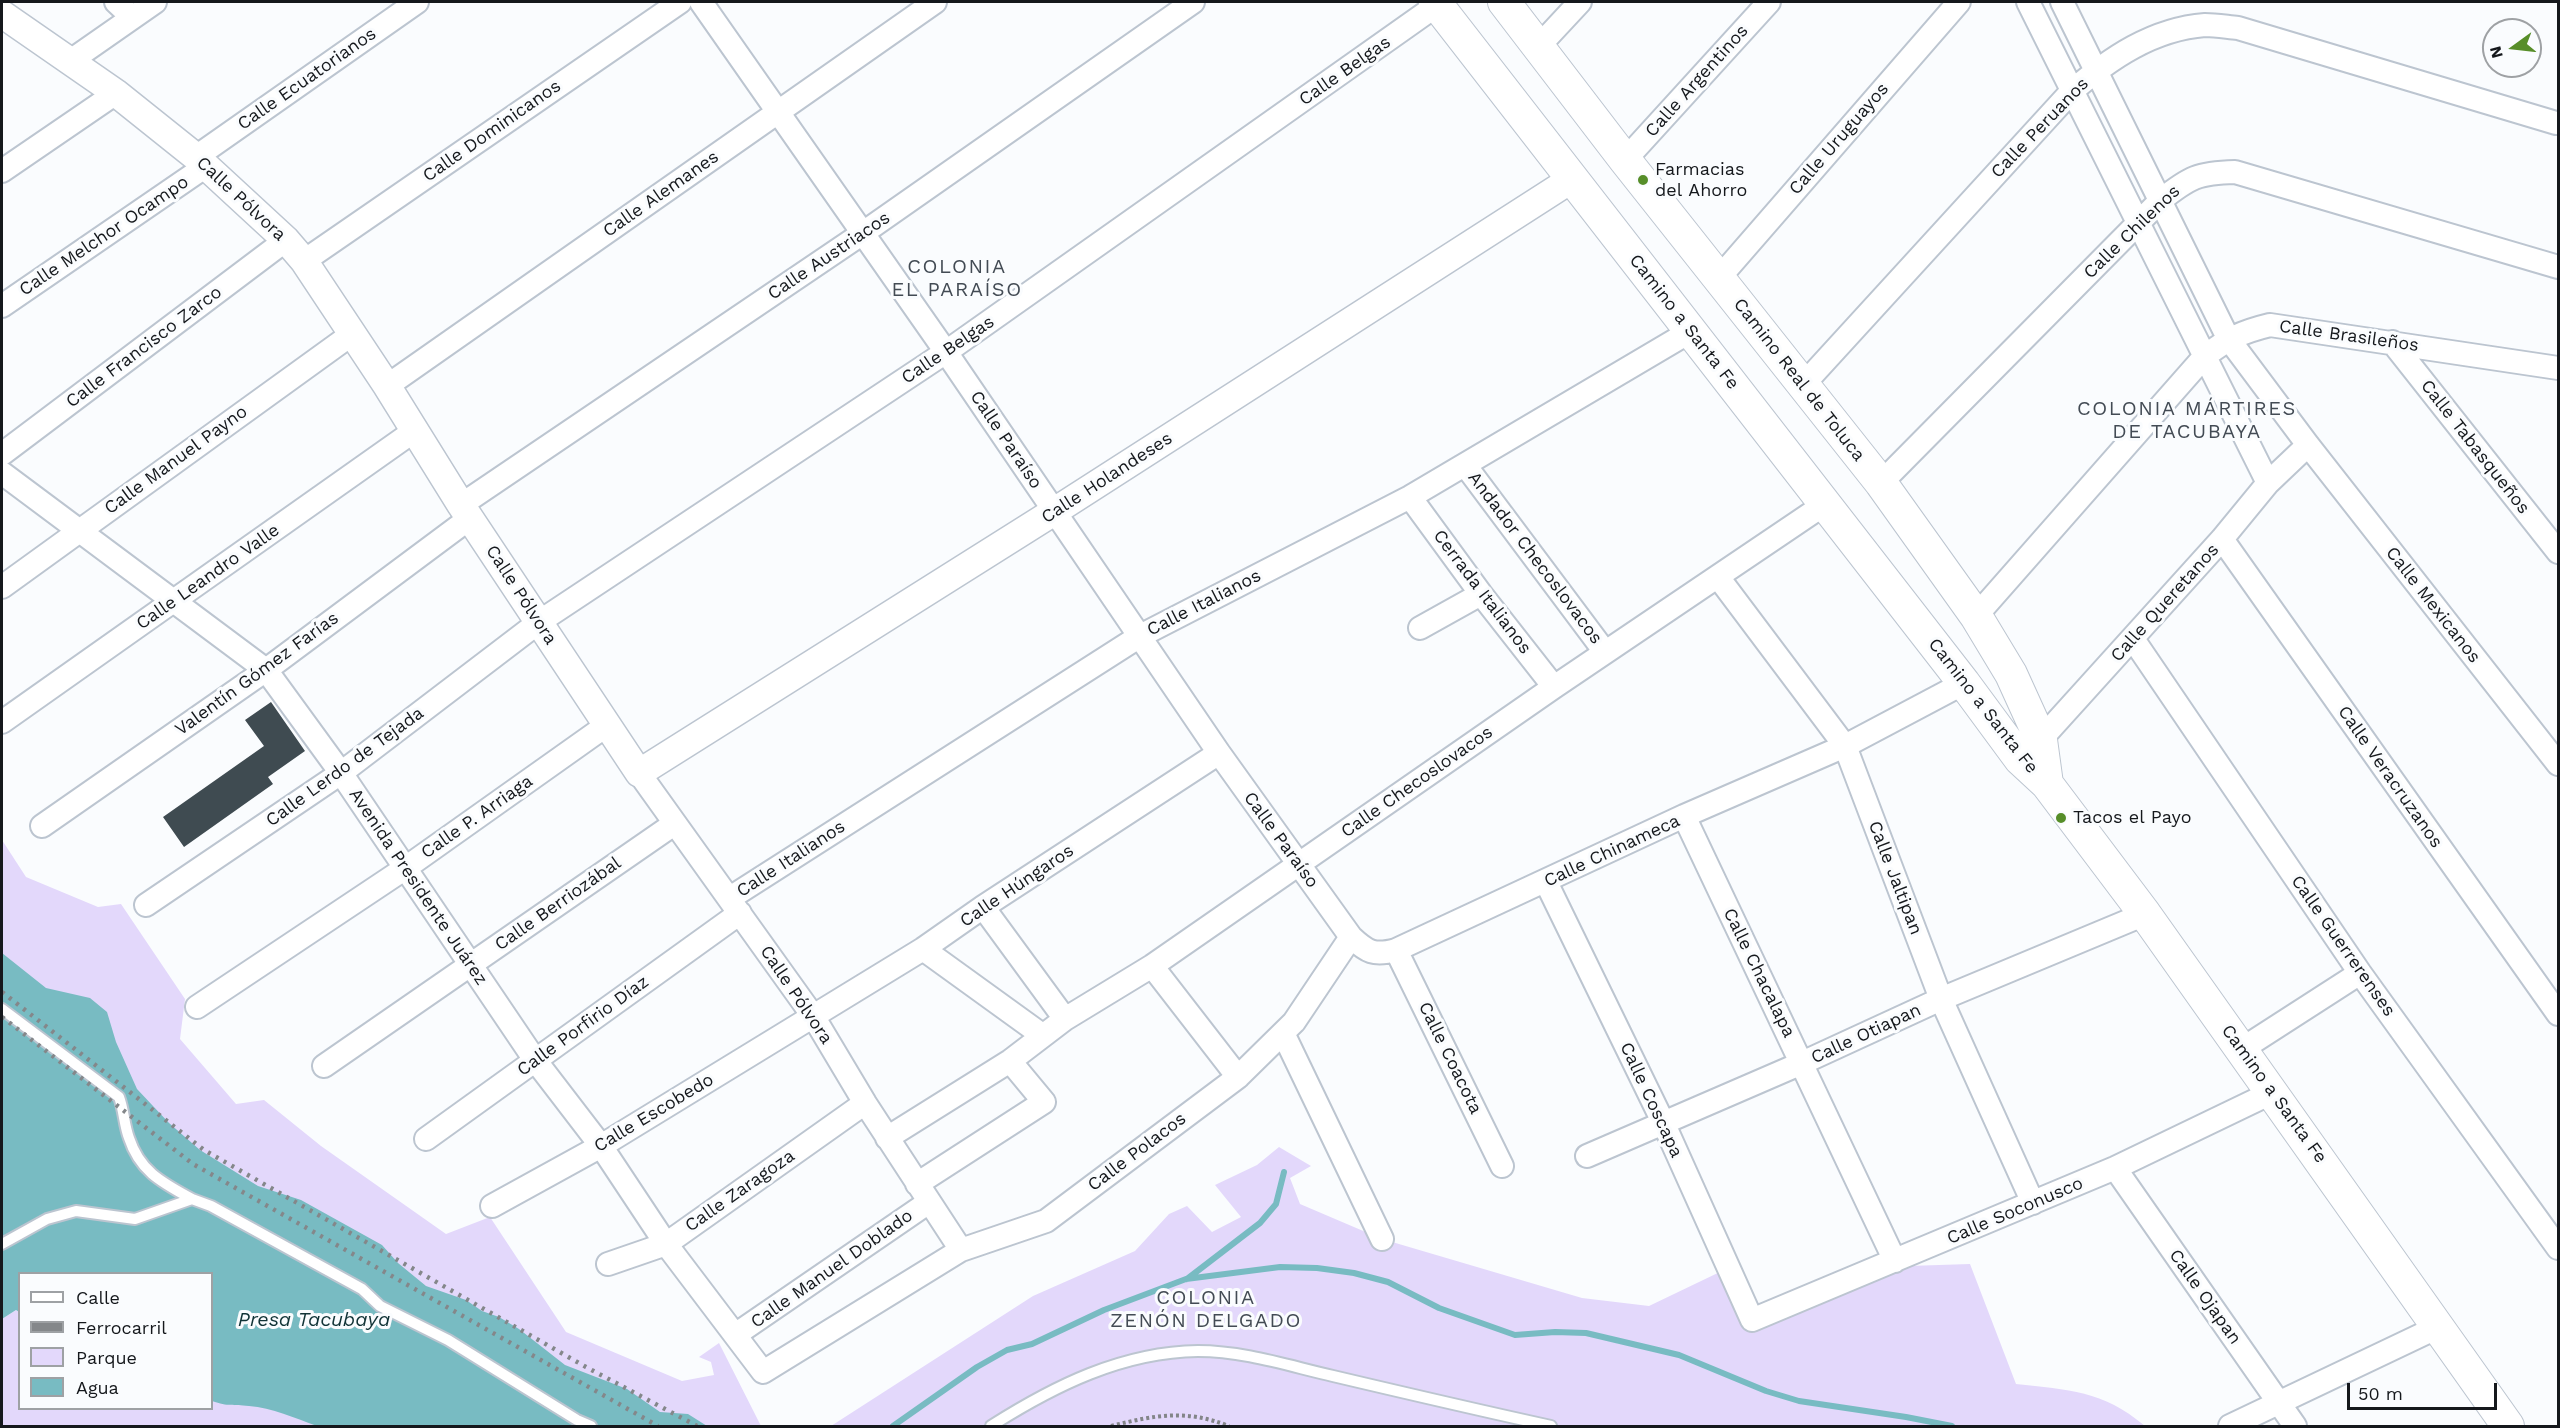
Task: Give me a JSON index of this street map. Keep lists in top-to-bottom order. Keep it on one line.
{"streets":{"main road":["Camino a Santa Fe","Camino Real de Toluca"],"street":["Calle Belgas","Calle Ecuatorianos","Calle Argentinos","Calle Peruanos","Calle Dominicanos","Calle Uruguayos","Calle Alemanes","Calle Pólvora","Calle Chilenos","Calle Melchor Ocampo","Calle Austriacos","Calle Brasileños","Calle Francisco Zarco","Calle Paraíso","Calle Tabasqueños","Calle Manuel Payno","Calle Holandeses","Andador Checoslovacos","Calle Leandro Valle","Cerrada Italianos","Calle Italianos","Calle Queretanos","Calle Mexicanos","Valentín Gómez Farías","Calle Lerdo de Tejada","Calle Veracruzanos","Calle Checoslovacos","Calle P. Arriaga","Calle Chinameca","Calle Jaltipan","Calle Húngaros","Avenida Presidente Juárez","Calle Berriozábal","Calle Guerrerenses","Calle Chacalapa","Calle Porfirio Díaz","Calle Otiapan","Calle Coacota","Calle Coscapa","Calle Escobedo","Calle Polacos","Calle Zaragoza","Calle Soconusco","Calle Manuel Doblado","Calle Ojapan"]},"crossings":[["Calle Belgas","Calle Pólvora"],["Calle Belgas","Camino a Santa Fe"],["Calle Belgas","Calle Paraíso"],["Calle Belgas","Calle Lerdo de Tejada"],["Calle Ecuatorianos","Calle Pólvora"],["Calle Ecuatorianos","Calle Melchor Ocampo"],["Calle Argentinos","Camino Real de Toluca"],["Calle Peruanos","Camino Real de Toluca"],["Calle Peruanos","Calle Mexicanos"],["Calle Dominicanos","Calle Pólvora"],["Calle Uruguayos","Camino Real de Toluca"],["Calle Alemanes","Calle Pólvora"],["Calle Alemanes","Calle Paraíso"],["Calle Pólvora","Calle Melchor Ocampo"],["Calle Pólvora","Calle Austriacos"],["Calle Pólvora","Calle Francisco Zarco"],["Calle Pólvora","Calle Manuel Payno"],["Calle Pólvora","Calle Holandeses"],["Calle Pólvora","Calle Leandro Valle"],["Calle Pólvora","Calle Italianos"],["Calle Pólvora","Valentín Gómez Farías"],["Calle Pólvora","Calle Lerdo de Tejada"],["Calle Pólvora","Calle Checoslovacos"],["Calle Pólvora","Calle P. Arriaga"],["Calle Pólvora","Calle Húngaros"],["Calle Pólvora","Calle Berriozábal"],["Calle Pólvora","Calle Porfirio Díaz"],["Calle Pólvora","Calle Escobedo"],["Calle Pólvora","Calle Polacos"],["Calle Pólvora","Calle Zaragoza"],["Calle Pólvora","Calle Manuel Doblado"],["Calle Chilenos","Camino Real de Toluca"],["Calle Chilenos","Calle Mexicanos"],["Calle Austriacos","Calle Paraíso"],["Calle Austriacos","Valentín Gómez Farías"],["Camino a Santa Fe","Camino Real de Toluca"],["Camino a Santa Fe","Calle Holandeses"],["Camino a Santa Fe","Calle Italianos"],["Camino a Santa Fe","Calle Queretanos"],["Camino a Santa Fe","Calle Checoslovacos"],["Camino a Santa Fe","Calle Chinameca"],["Camino a Santa Fe","Calle Otiapan"],["Camino a Santa Fe","Calle Soconusco"],["Calle Brasileños","Camino Real de Toluca"],["Calle Brasileños","Calle Tabasqueños"],["Calle Brasileños","Calle Mexicanos"],["Camino Real de Toluca","Calle Queretanos"],["Calle Paraíso","Calle Holandeses"],["Calle Paraíso","Calle Italianos"],["Calle Paraíso","Calle Checoslovacos"],["Calle Paraíso","Calle Chinameca"],["Calle Paraíso","Calle Húngaros"],["Calle Manuel Payno","Avenida Presidente Juárez"],["Andador Checoslovacos","Calle Italianos"],["Andador Checoslovacos","Calle Checoslovacos"],["Calle Leandro Valle","Avenida Presidente Juárez"],["Cerrada Italianos","Calle Italianos"],["Cerrada Italianos","Calle Checoslovacos"],["Calle Italianos","Calle Porfirio Díaz"],["Calle Queretanos","Calle Mexicanos"],["Calle Queretanos","Calle Veracruzanos"],["Calle Queretanos","Calle Guerrerenses"],["Valentín Gómez Farías","Avenida Presidente Juárez"],["Calle Lerdo de Tejada","Avenida Presidente Juárez"],["Calle Checoslovacos","Calle Jaltipan"],["Calle P. Arriaga","Avenida Presidente Juárez"],["Calle Chinameca","Calle Jaltipan"],["Calle Chinameca","Calle Chacalapa"],["Calle Chinameca","Calle Coacota"],["Calle Chinameca","Calle Coscapa"],["Calle Jaltipan","Calle Otiapan"],["Calle Jaltipan","Calle Soconusco"],["Calle Húngaros","Calle Escobedo"],["Avenida Presidente Juárez","Calle Berriozábal"],["Avenida Presidente Juárez","Calle Porfirio Díaz"],["Avenida Presidente Juárez","Calle Escobedo"],["Avenida Presidente Juárez","Calle Polacos"],["Avenida Presidente Juárez","Calle Zaragoza"],["Avenida Presidente Juárez","Calle Manuel Doblado"],["Calle Chacalapa","Calle Otiapan"],["Calle Chacalapa","Calle Soconusco"],["Calle Otiapan","Calle Coscapa"],["Calle Coscapa","Calle Soconusco"],["Calle Soconusco","Calle Ojapan"]],"districts":["COLONIA EL PARAÍSO","COLONIA MÁRTIRES DE TACUBAYA","COLONIA ZENÓN DELGADO"],"water":["Presa Tacubaya"],"places":["Farmacias del Ahorro","Tacos el Payo"],"legend":["Calle","Ferrocarril","Parque","Agua"],"scale_bar":"50 m","north":"left"}
